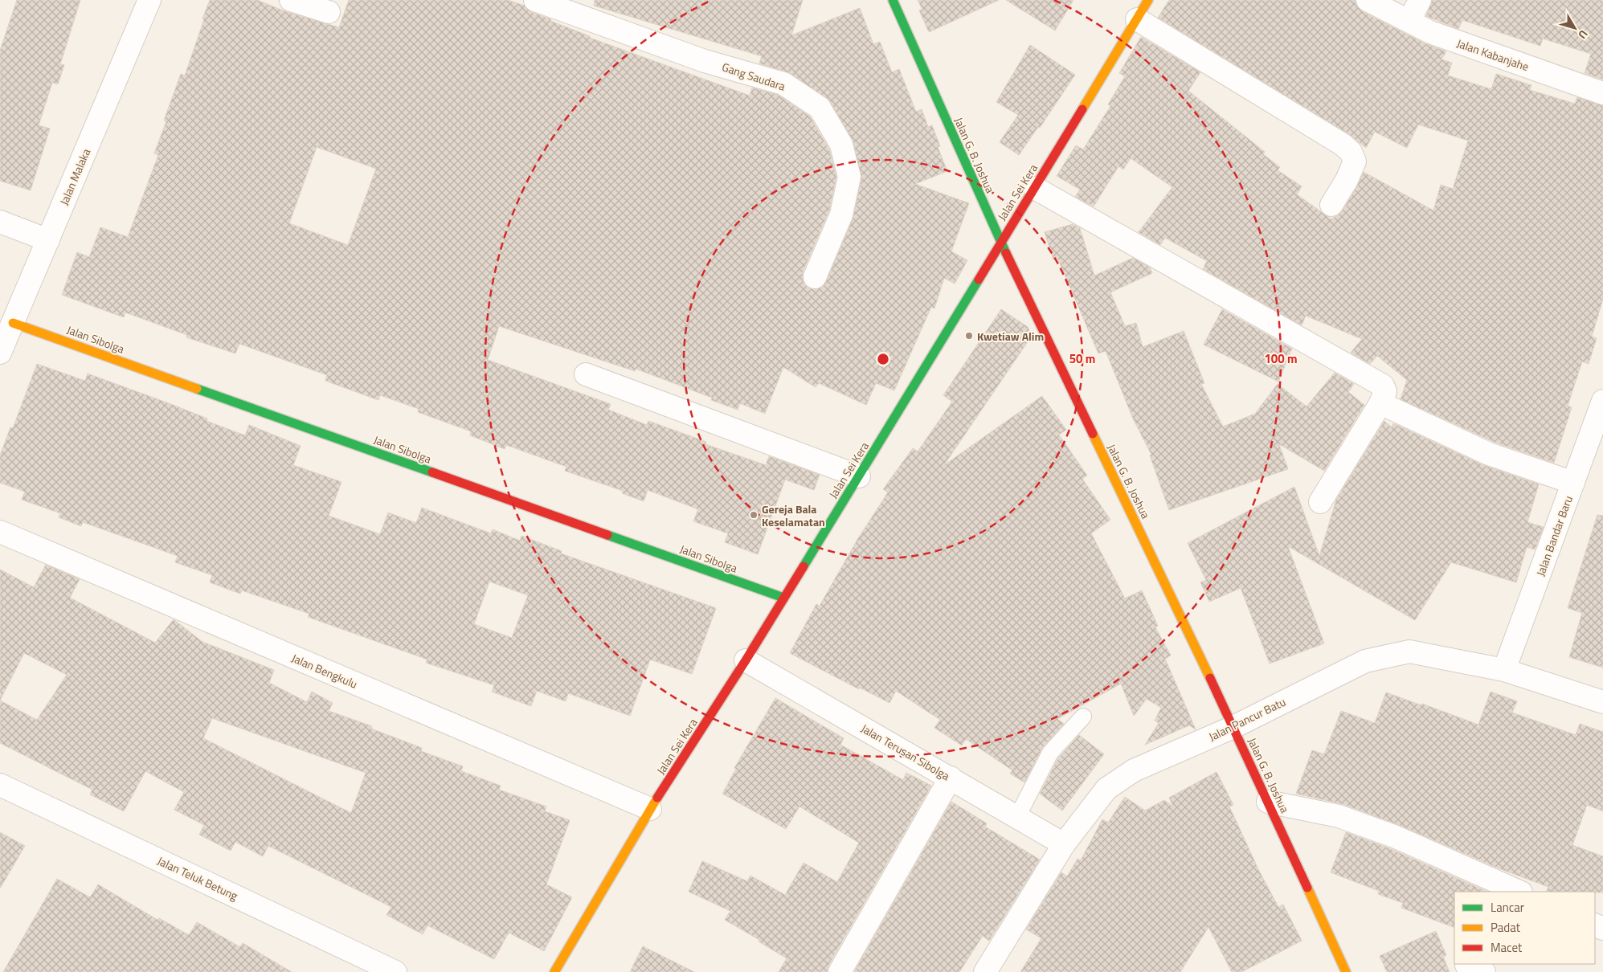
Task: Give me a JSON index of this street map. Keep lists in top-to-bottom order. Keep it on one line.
{"streets":{"street":["Jalan Kabanjahe","Gang Saudara","Jalan G. B. Joshua","Jalan Malaka","Jalan Sei Kera","Jalan Sibolga","Jalan Bandar Baru","Jalan Bengkulu","Jalan Pancur Batu","Jalan Terusan Sibolga","Jalan Teluk Betung"]},"crossings":[["Jalan G. B. Joshua","Jalan Sei Kera"],["Jalan G. B. Joshua","Jalan Pancur Batu"],["Jalan Malaka","Jalan Sibolga"],["Jalan Sei Kera","Jalan Sibolga"],["Jalan Sei Kera","Jalan Bengkulu"],["Jalan Sei Kera","Jalan Terusan Sibolga"],["Jalan Bandar Baru","Jalan Pancur Batu"],["Jalan Pancur Batu","Jalan Terusan Sibolga"]],"places":["Kwetiaw Alim","Gereja Bala Keselamatan"],"legend":["Lancar","Padat","Macet"],"north":"bottom right","rings":["50 m","100 m"]}
